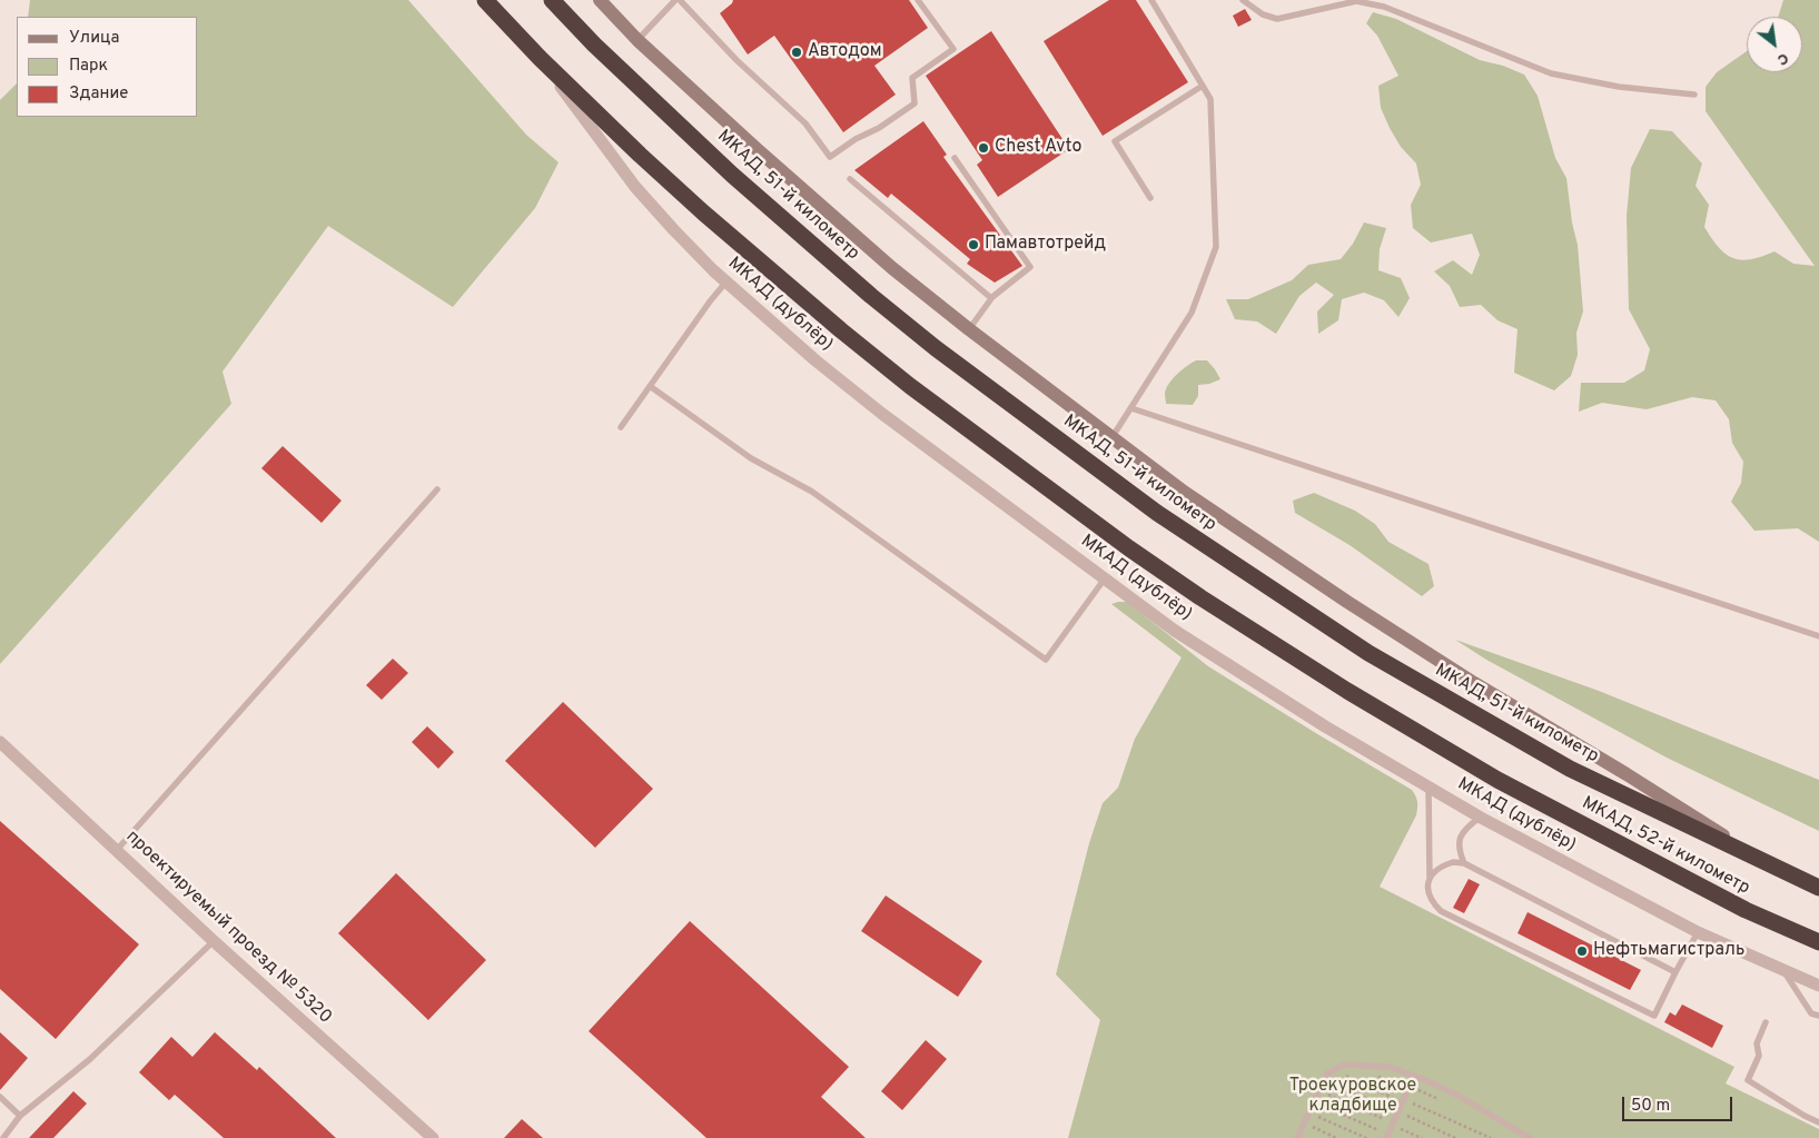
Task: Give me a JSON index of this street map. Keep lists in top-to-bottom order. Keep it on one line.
{"streets":{"highway":["МКАД, 51-й километр","МКАД, 52-й километр"],"street":["МКАД (дублёр)","проектируемый проезд № 5320"]},"crossings":[["МКАД (дублёр)","МКАД, 52-й километр"]],"parks":["Троекуровское кладбище"],"places":["Автодом","Chest Avto","Памавтотрейд","Нефтьмагистраль"],"legend":["Улица","Парк","Здание"],"scale_bar":"50 m","north":"bottom right"}
